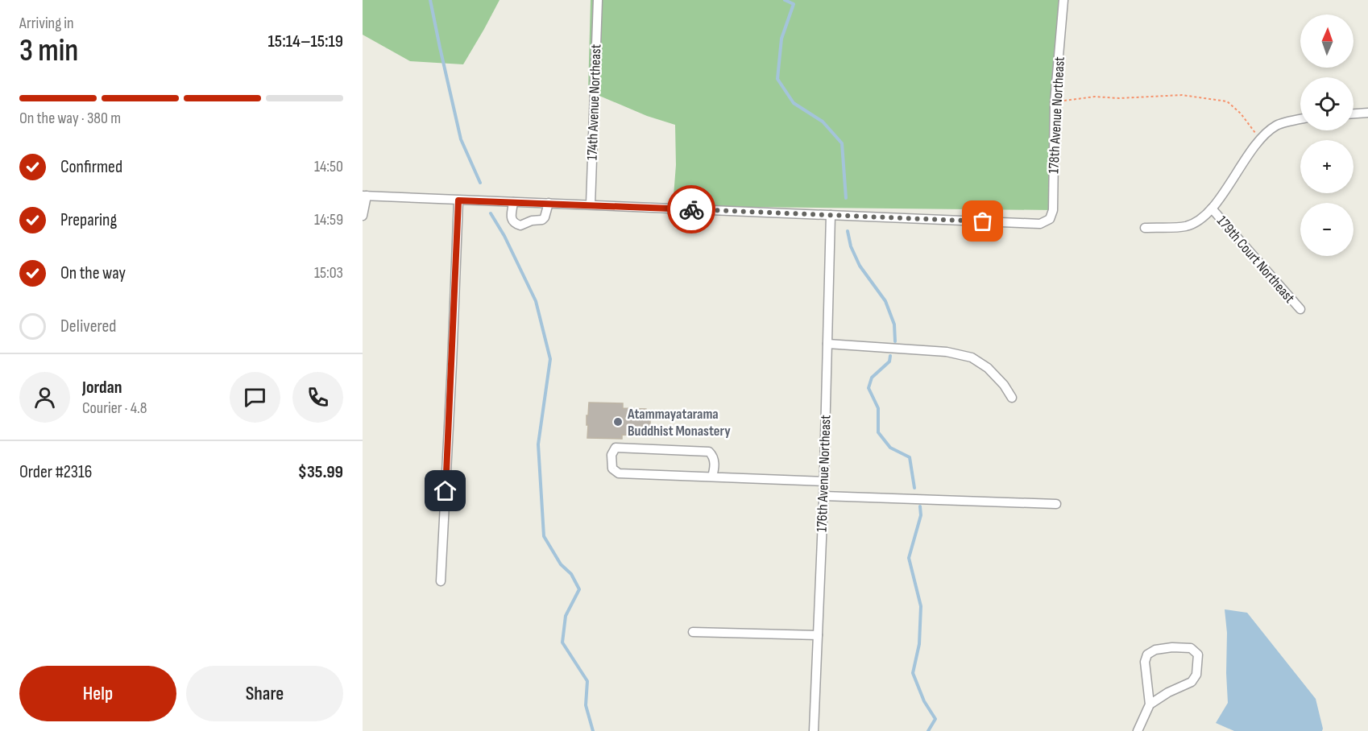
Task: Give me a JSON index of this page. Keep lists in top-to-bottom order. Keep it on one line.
{"streets":{"street":["174th Avenue Northeast","178th Avenue Northeast","179th Court Northeast","176th Avenue Northeast"]},"crossings":[["178th Avenue Northeast","176th Avenue Northeast"]],"places":["Atammayatarama Buddhist Monastery"],"north":"top","page":{"heading":["3 min","Arriving in","15:14–15:19"],"panel":["Jordan","Courier · 4.8","Order #2316","$35.99"],"map_buttons":["+","−"],"bar":"On the way · 380 m","list":[["Confirmed","14:50"],["Preparing","14:59"],["On the way","15:03"],"Delivered"],"buttons":["Help","Share"]}}
